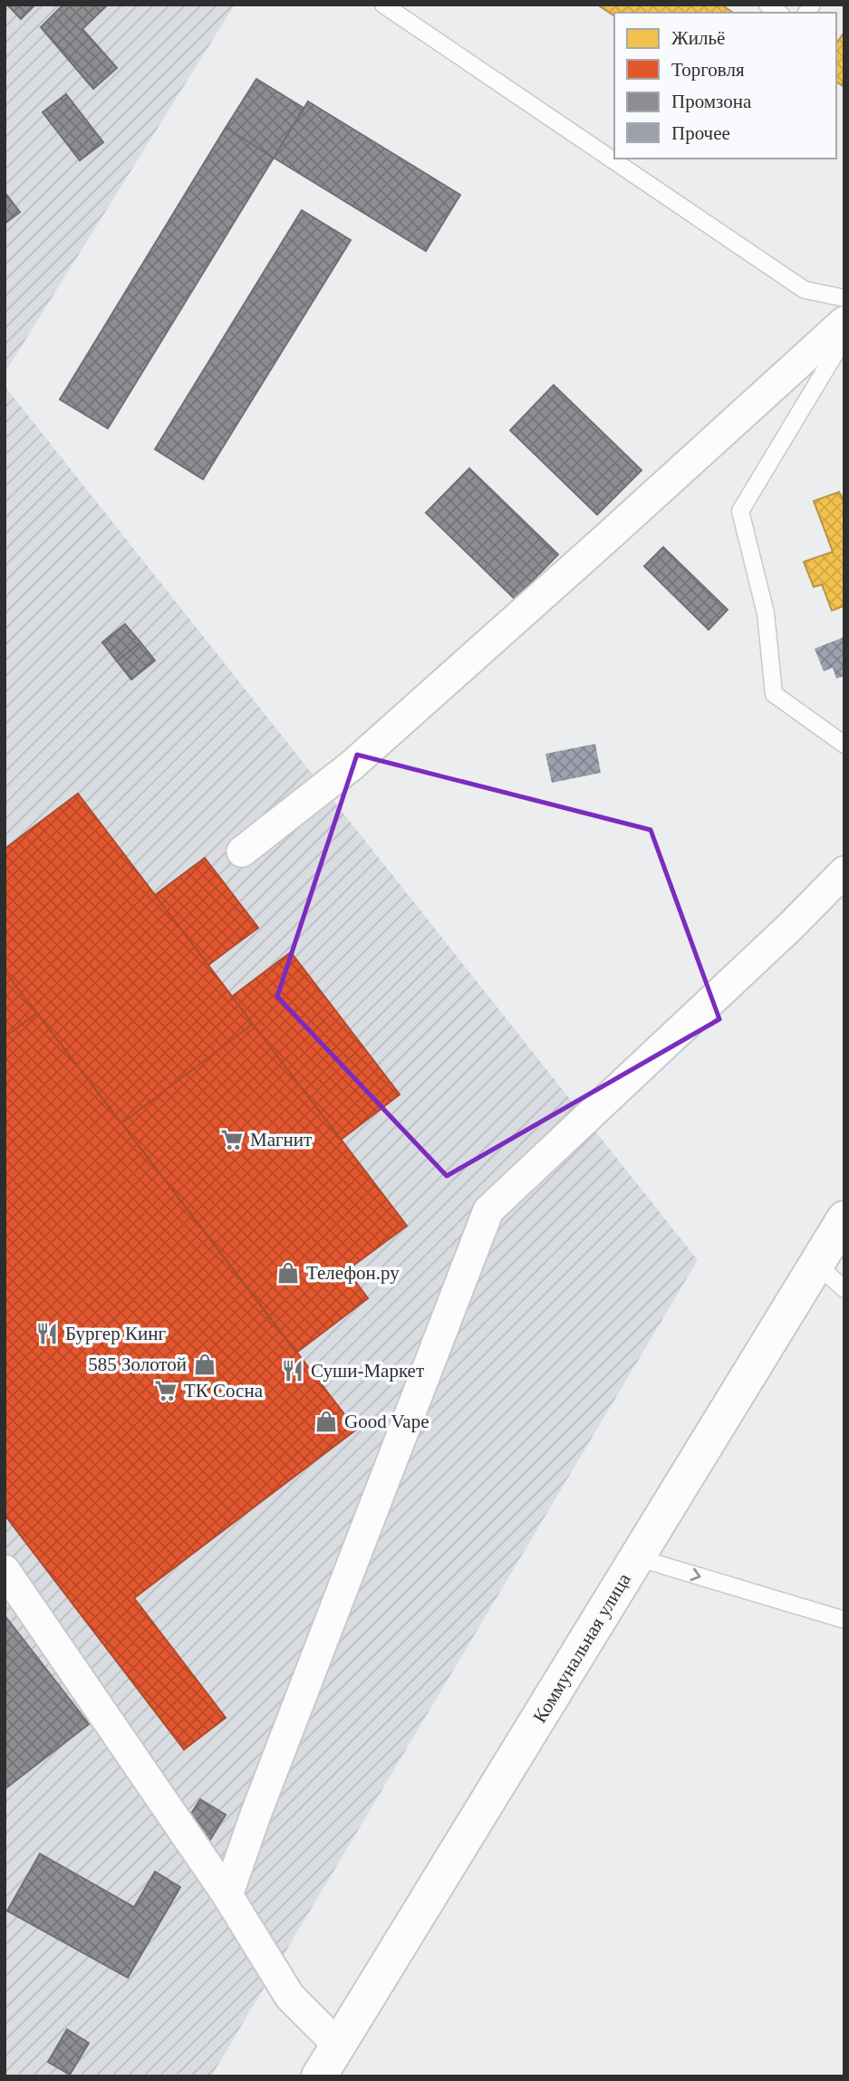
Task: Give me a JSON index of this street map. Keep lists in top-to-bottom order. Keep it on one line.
{"streets":{"main road":["Коммунальная улица"]},"places":{"supermarket":["Магнит","ТК Сосна"],"shop":["Телефон.ру","585 Золотой","Good Vape"],"restaurant":["Бургер Кинг","Суши-Маркет"]},"legend":["Жильё","Торговля","Промзона","Прочее"]}
